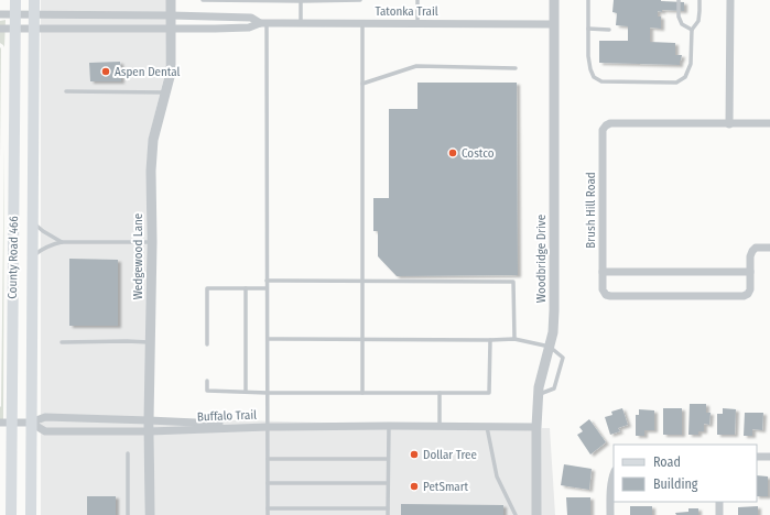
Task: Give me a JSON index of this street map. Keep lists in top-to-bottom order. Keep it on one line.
{"streets":{"main road":["County Road 466"],"street":["Tatonka Trail","Brush Hill Road","Wedgewood Lane","Woodbridge Drive","Buffalo Trail"]},"crossings":[["Tatonka Trail","Woodbridge Drive"],["Wedgewood Lane","Buffalo Trail"],["County Road 466","Buffalo Trail"]],"places":["Aspen Dental","Costco","Dollar Tree","PetSmart"],"legend":["Road","Building"]}
